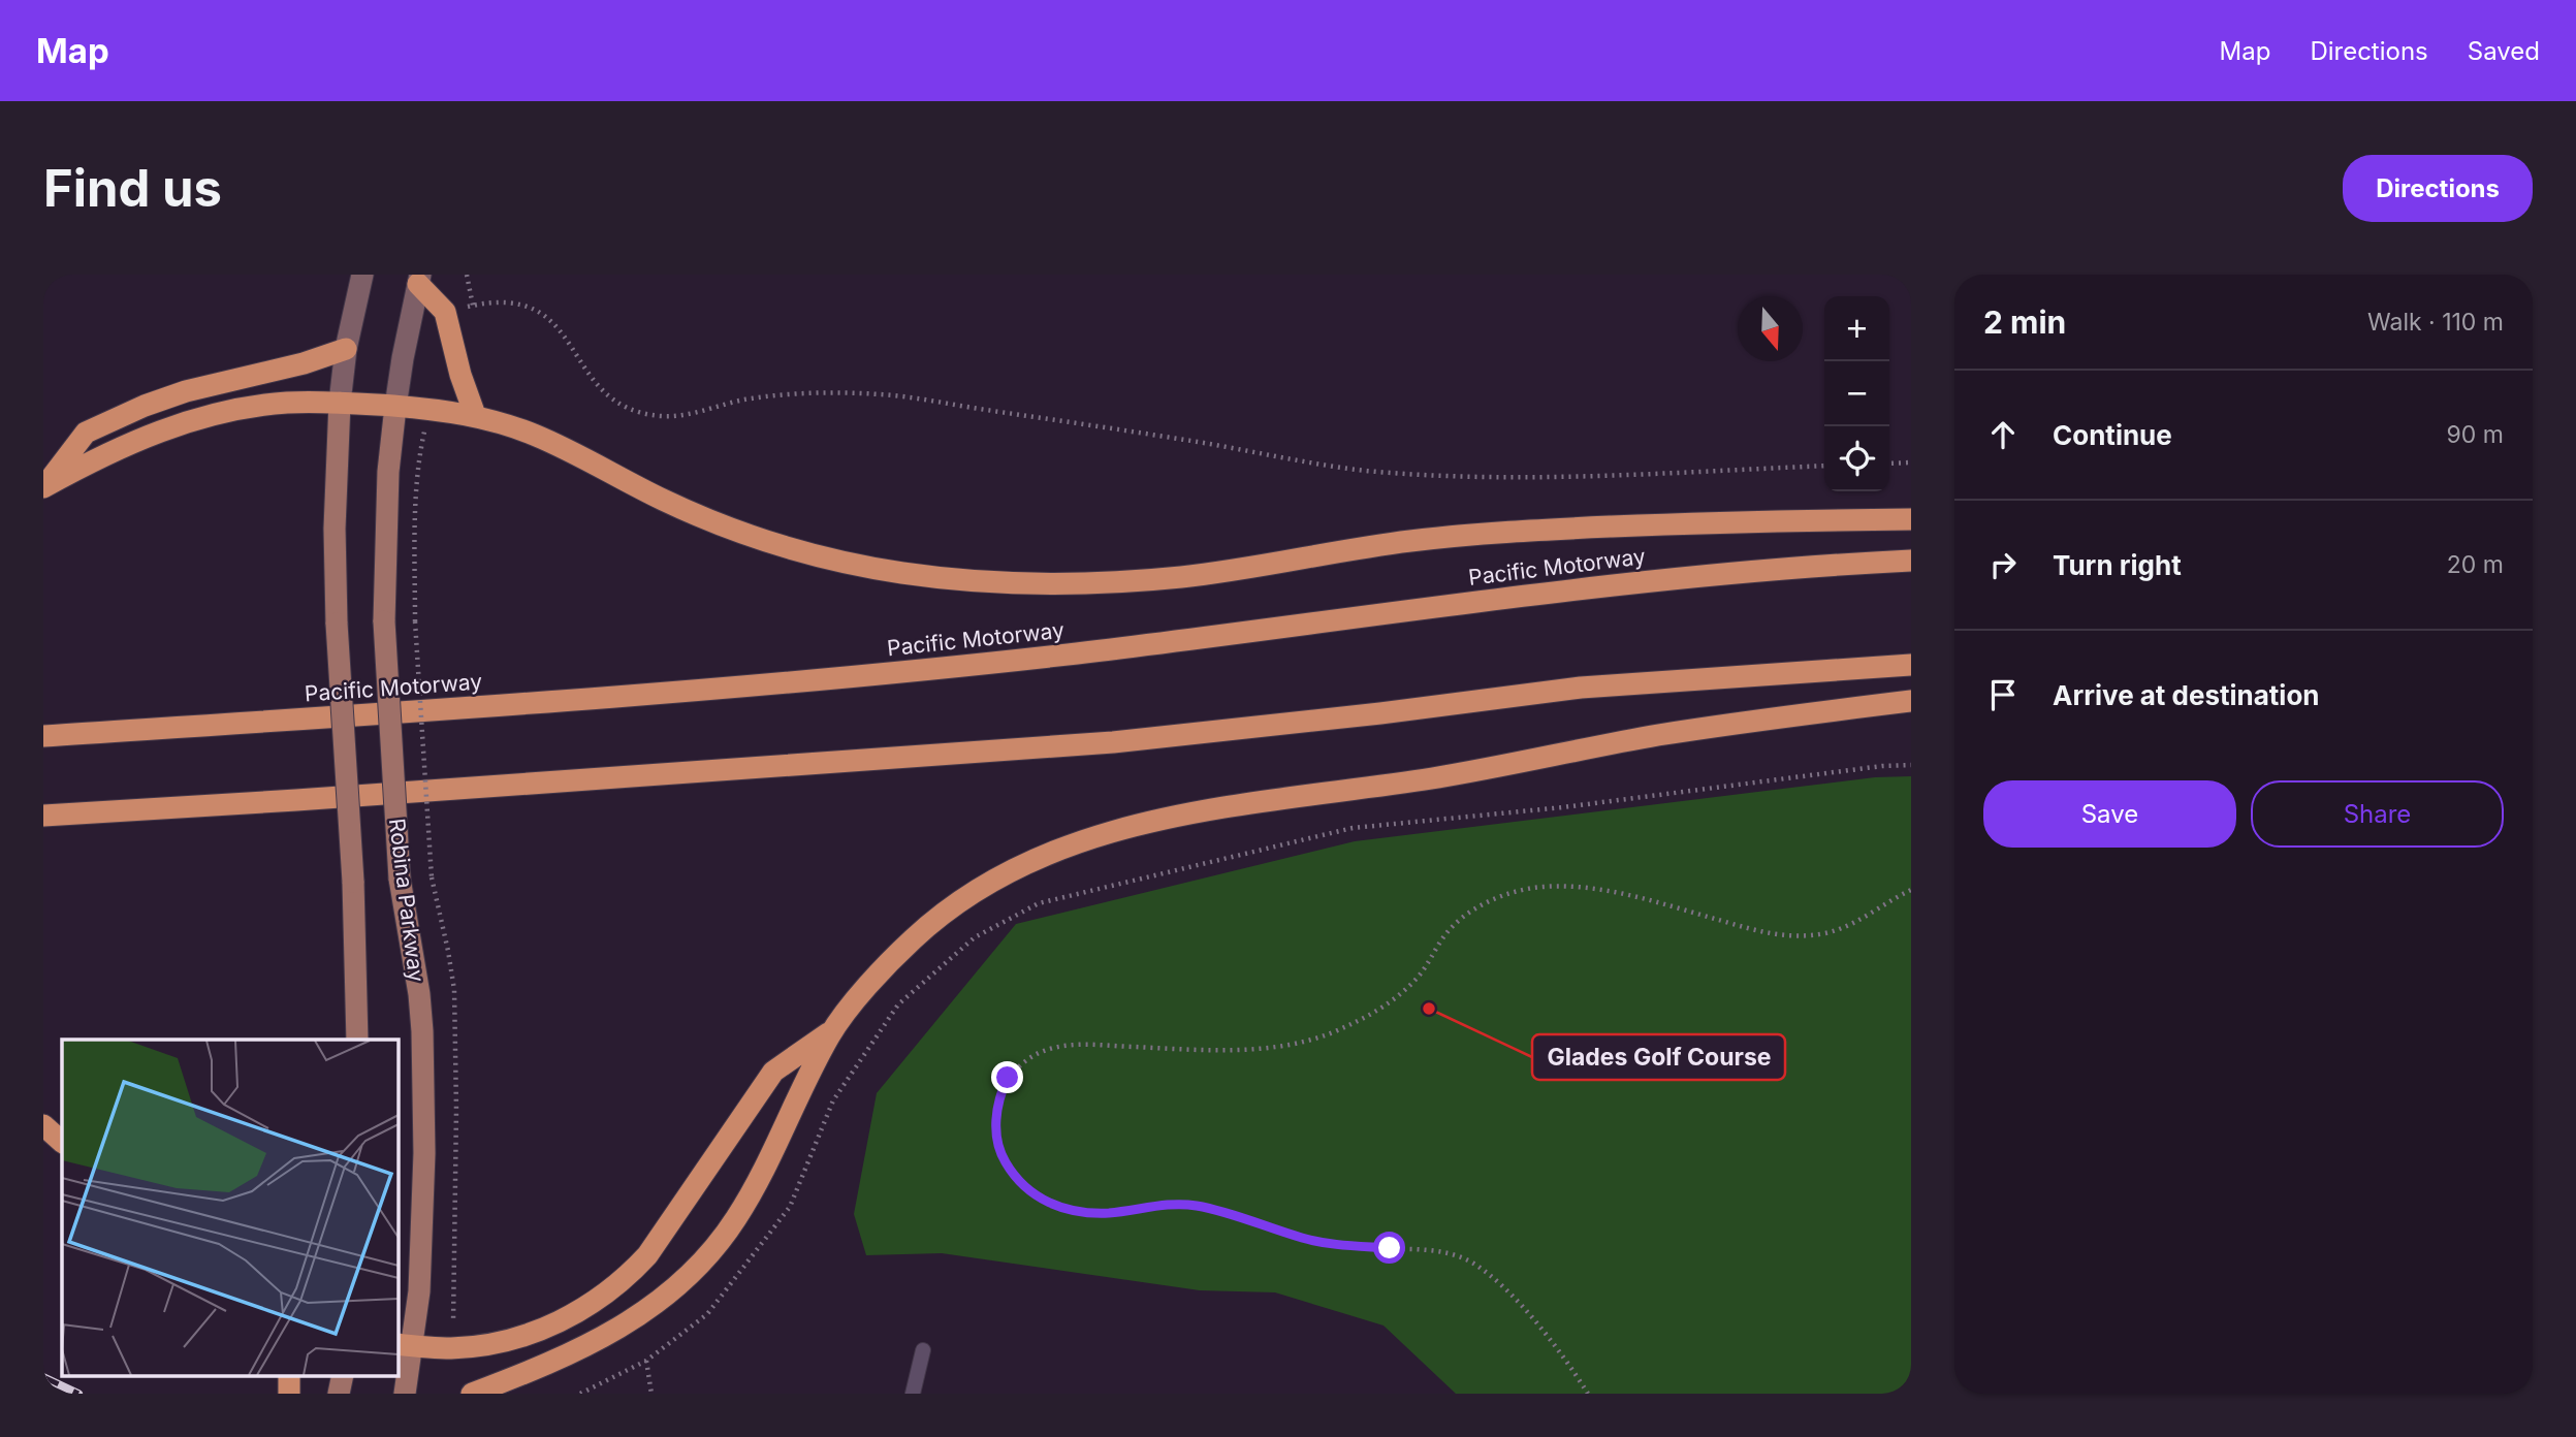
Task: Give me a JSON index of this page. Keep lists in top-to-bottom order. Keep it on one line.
{"streets":{"highway":["Pacific Motorway"],"main road":["Robina Parkway"]},"places":["Glades Golf Course"],"north":"bottom","page":{"header":"Map","nav":["Map","Directions","Saved"],"buttons":["Directions",["Save","Share"]],"title":"Find us","heading":["2 min","Walk · 110 m"],"map_buttons":["+","−"],"list":[["Continue","90 m"],["Turn right","20 m"],"Arrive at destination"]}}
